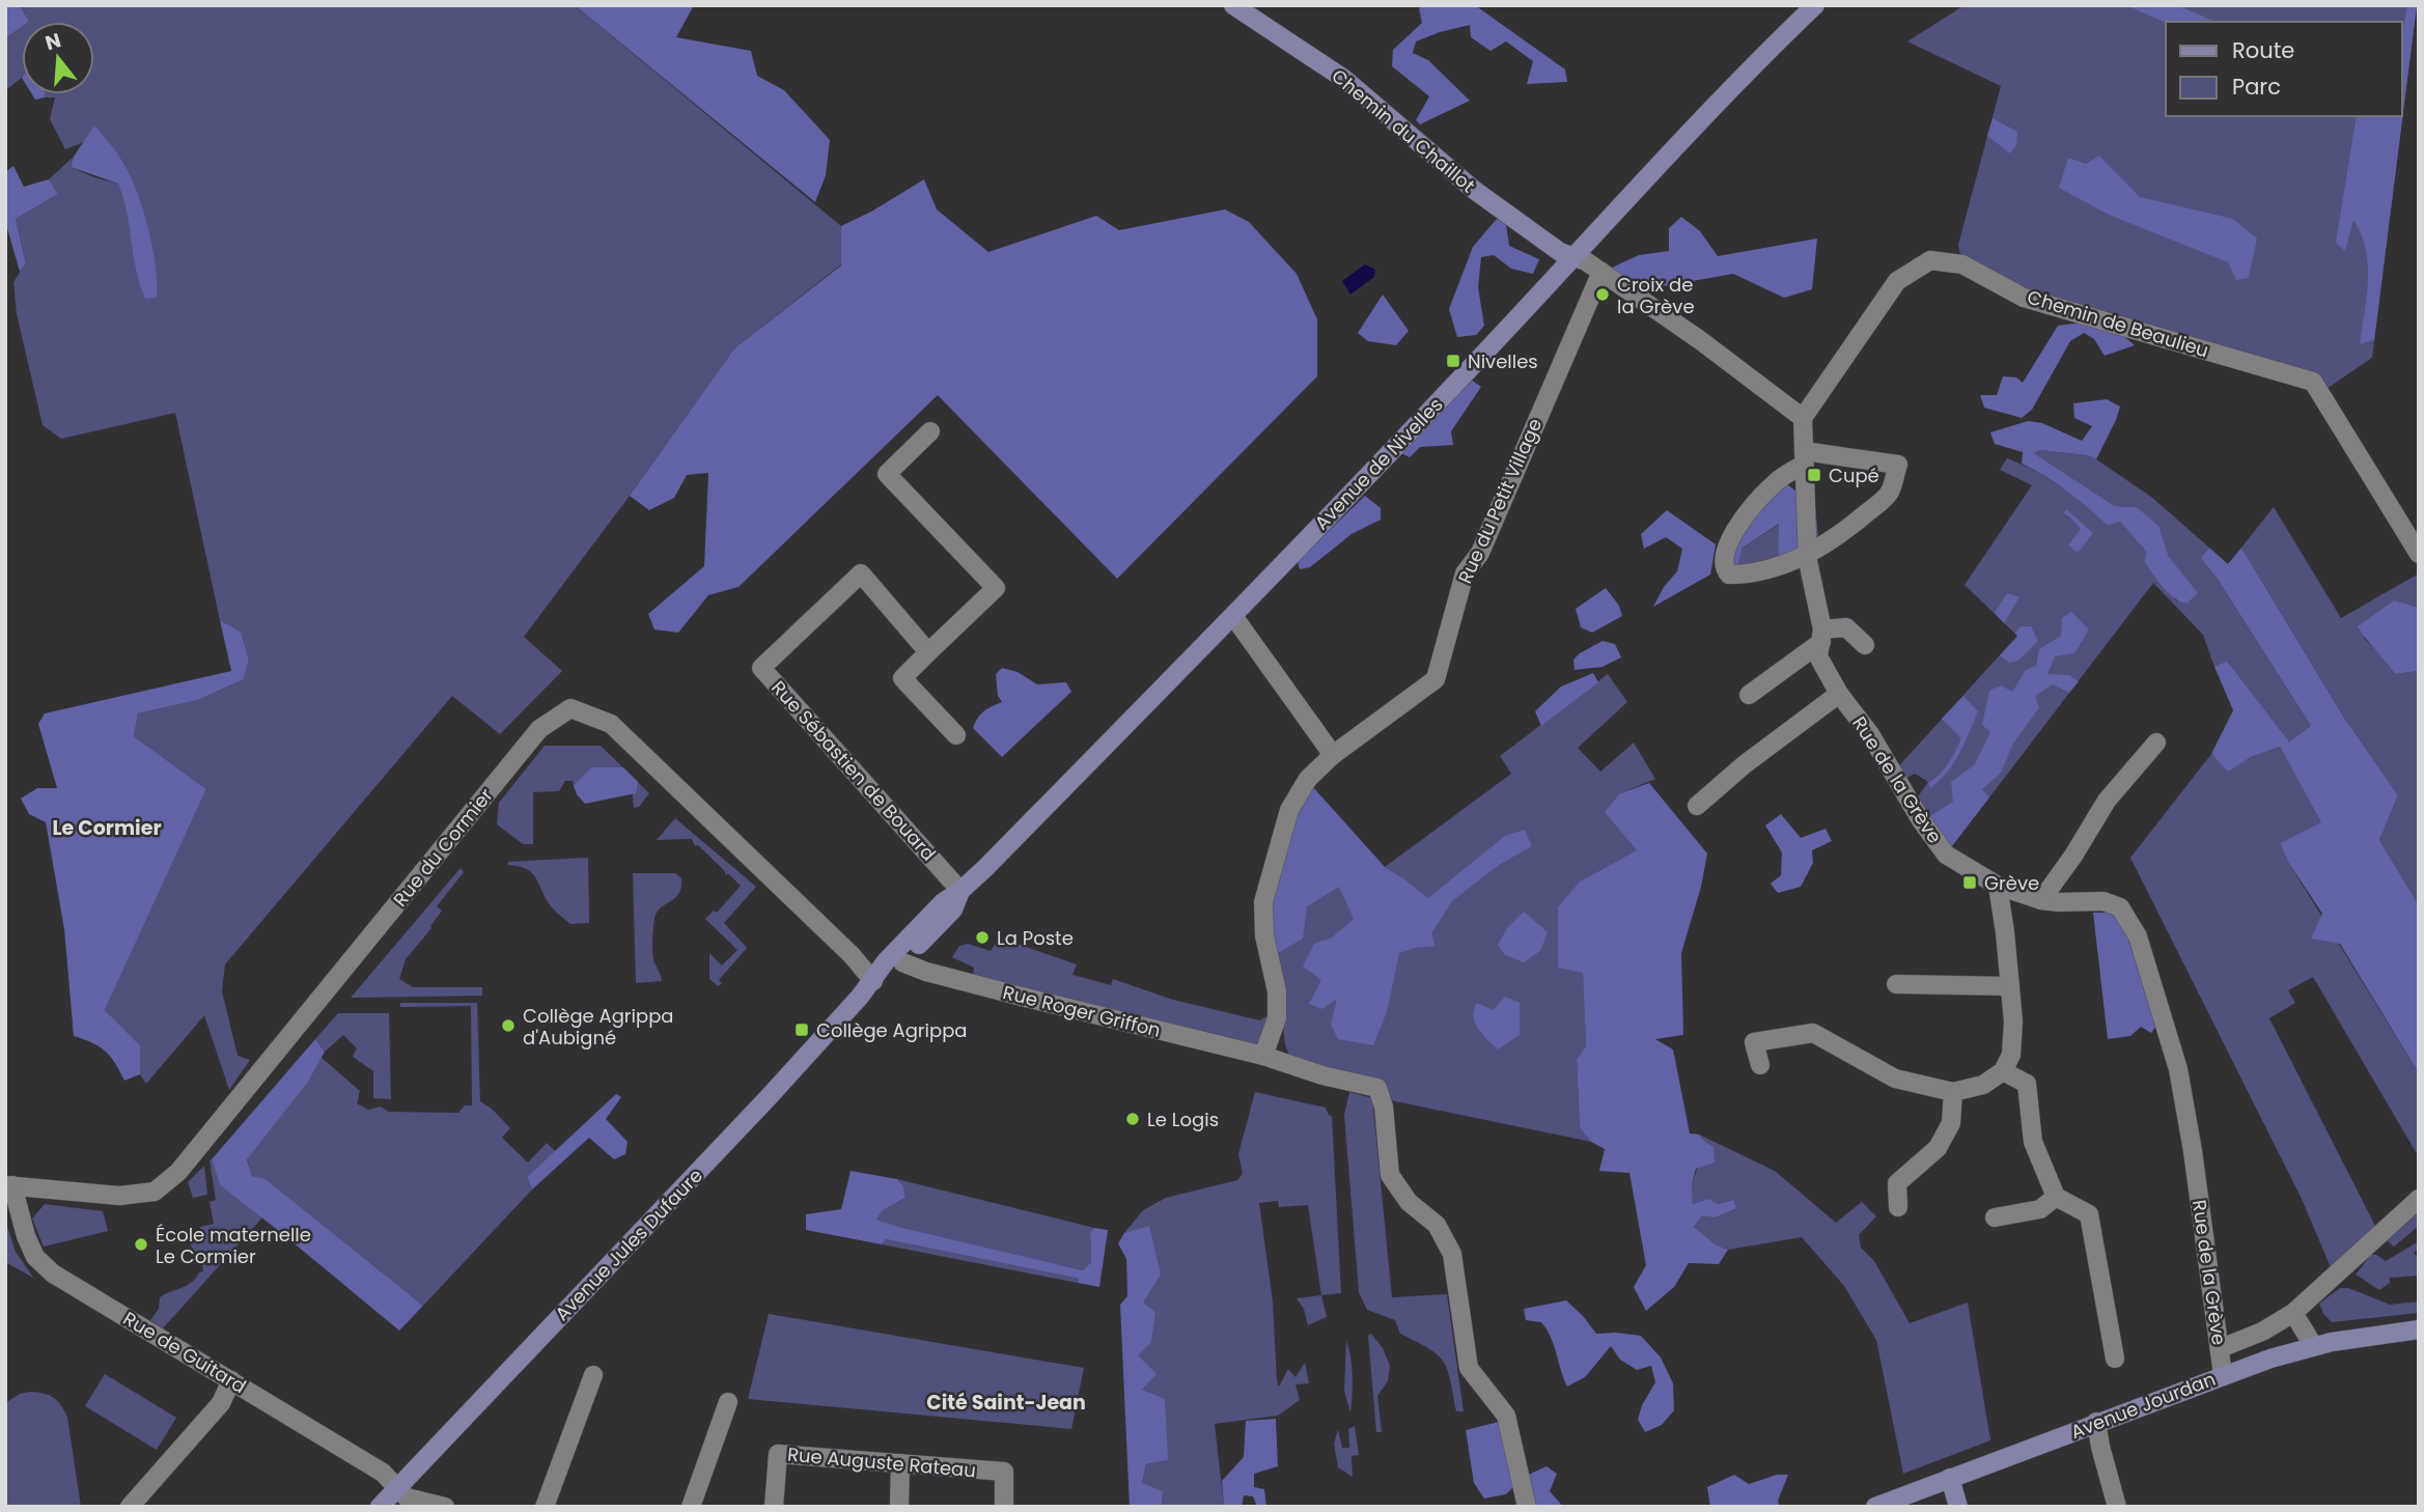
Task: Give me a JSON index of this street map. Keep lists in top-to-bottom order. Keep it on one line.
{"streets":{"main road":["Chemin du Chaillot","Avenue de Nivelles","Avenue Jules Dufaure","Avenue Jourdan"],"street":["Chemin de Beaulieu","Rue du Petit Village","Rue Sébastien de Bouard","Rue de la Grève","Rue du Cormier","Rue Roger Griffon","Rue de Guitard","Rue Auguste Rateau"]},"crossings":[["Chemin du Chaillot","Avenue de Nivelles"],["Chemin de Beaulieu","Rue de la Grève"],["Avenue de Nivelles","Rue Sébastien de Bouard"],["Avenue de Nivelles","Rue du Cormier"],["Avenue de Nivelles","Rue Roger Griffon"],["Avenue de Nivelles","Avenue Jules Dufaure"],["Rue du Petit Village","Rue Roger Griffon"],["Rue de la Grève","Avenue Jourdan"],["Rue du Cormier","Avenue Jules Dufaure"],["Rue du Cormier","Rue de Guitard"],["Avenue Jules Dufaure","Rue de Guitard"]],"districts":["Le Cormier","Cité Saint-Jean"],"places":{"other":["Croix de la Grève","La Poste","Collège Agrippa d'Aubigné","Le Logis","École maternelle Le Cormier"],"transit":["Nivelles","Cupé","Grève","Collège Agrippa"]},"legend":["Route","Parc"],"north":"top"}
